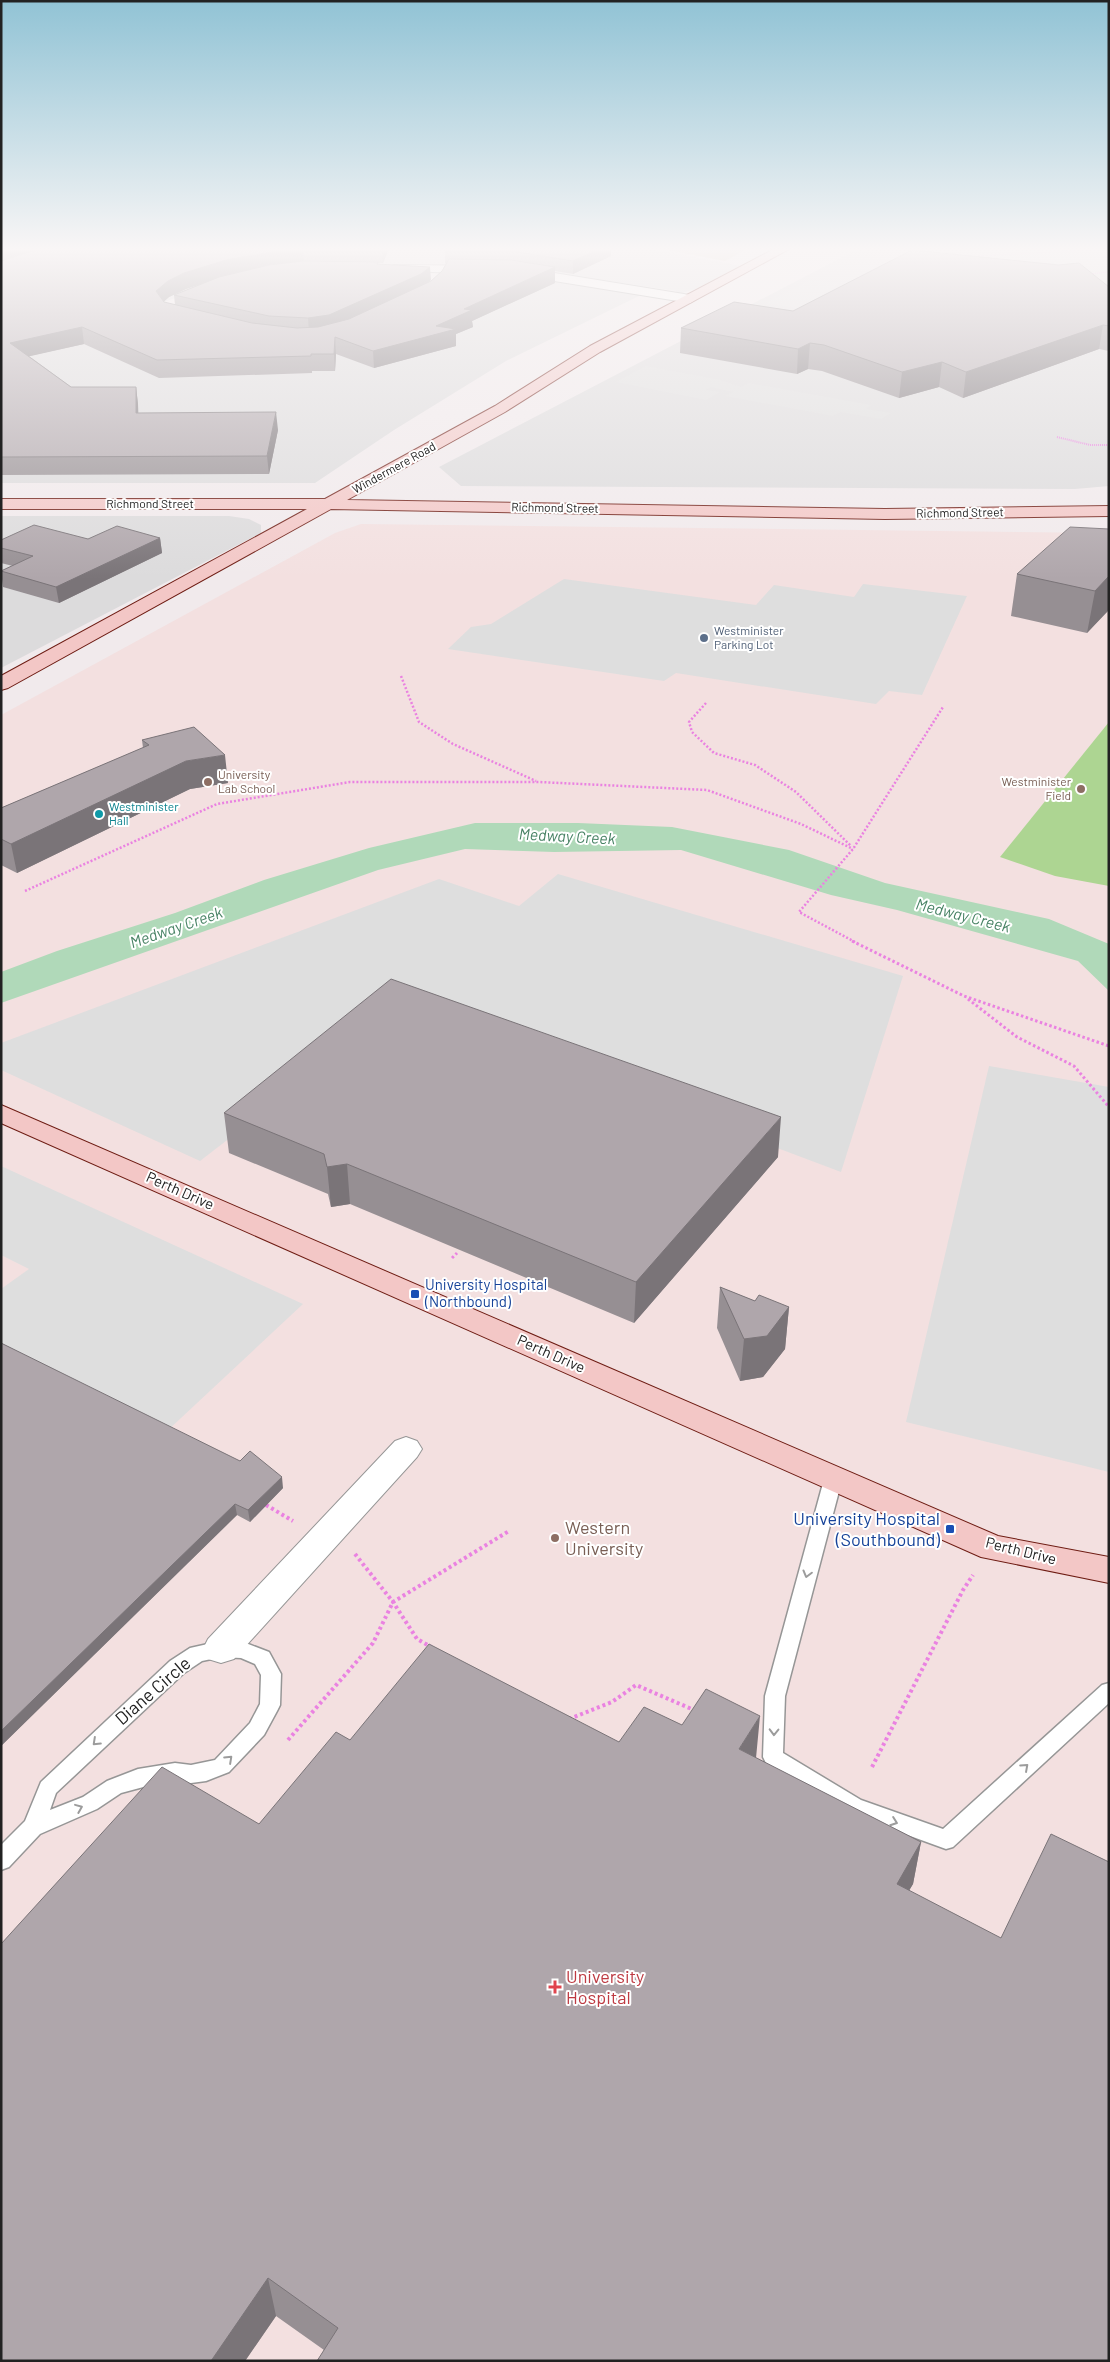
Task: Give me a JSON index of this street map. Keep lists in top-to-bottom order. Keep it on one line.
{"streets":{"main road":["Windermere Road","Richmond Street","Perth Drive"],"lane":["Diane Circle"]},"crossings":[["Windermere Road","Richmond Street"]],"water":["Medway Creek"],"places":{"other":["Westminister Parking Lot","University Lab School","Westminister Field","Westminister Hall","Western University"],"transit":["University Hospital (Northbound)","University Hospital (Southbound)"],"health":["University Hospital"]}}
